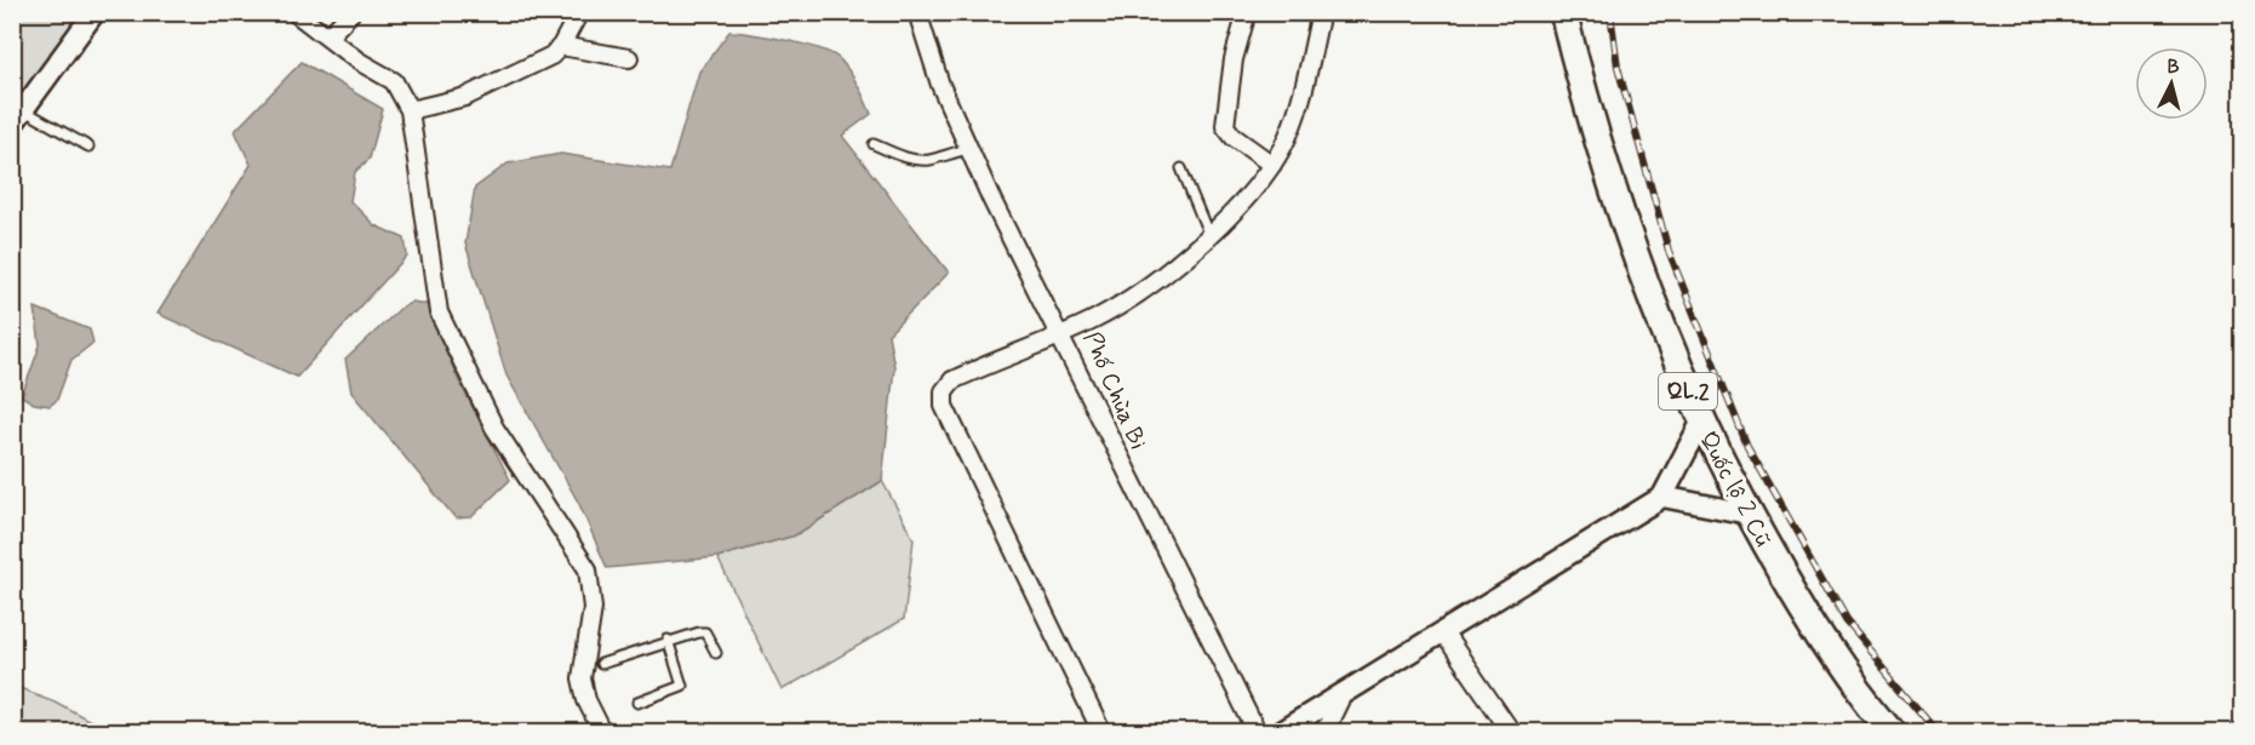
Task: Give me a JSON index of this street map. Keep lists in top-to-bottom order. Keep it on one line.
{"streets":{"main road":["QL.2","Quốc lộ 2 Cũ"],"street":["Phố Chùa Bi"]},"north":"top"}
